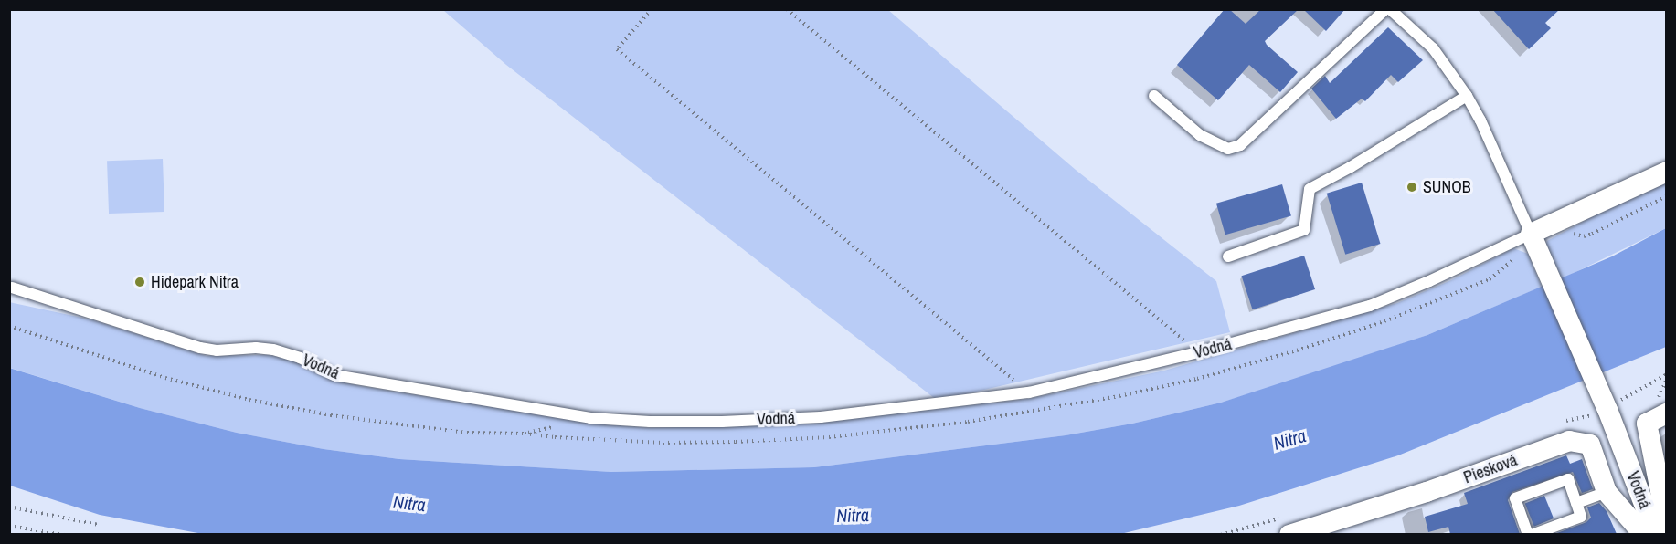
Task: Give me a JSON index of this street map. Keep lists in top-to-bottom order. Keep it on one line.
{"streets":{"street":["Vodná","Piesková"]},"water":["Nitra"],"places":["SUNOB","Hidepark Nitra"]}
